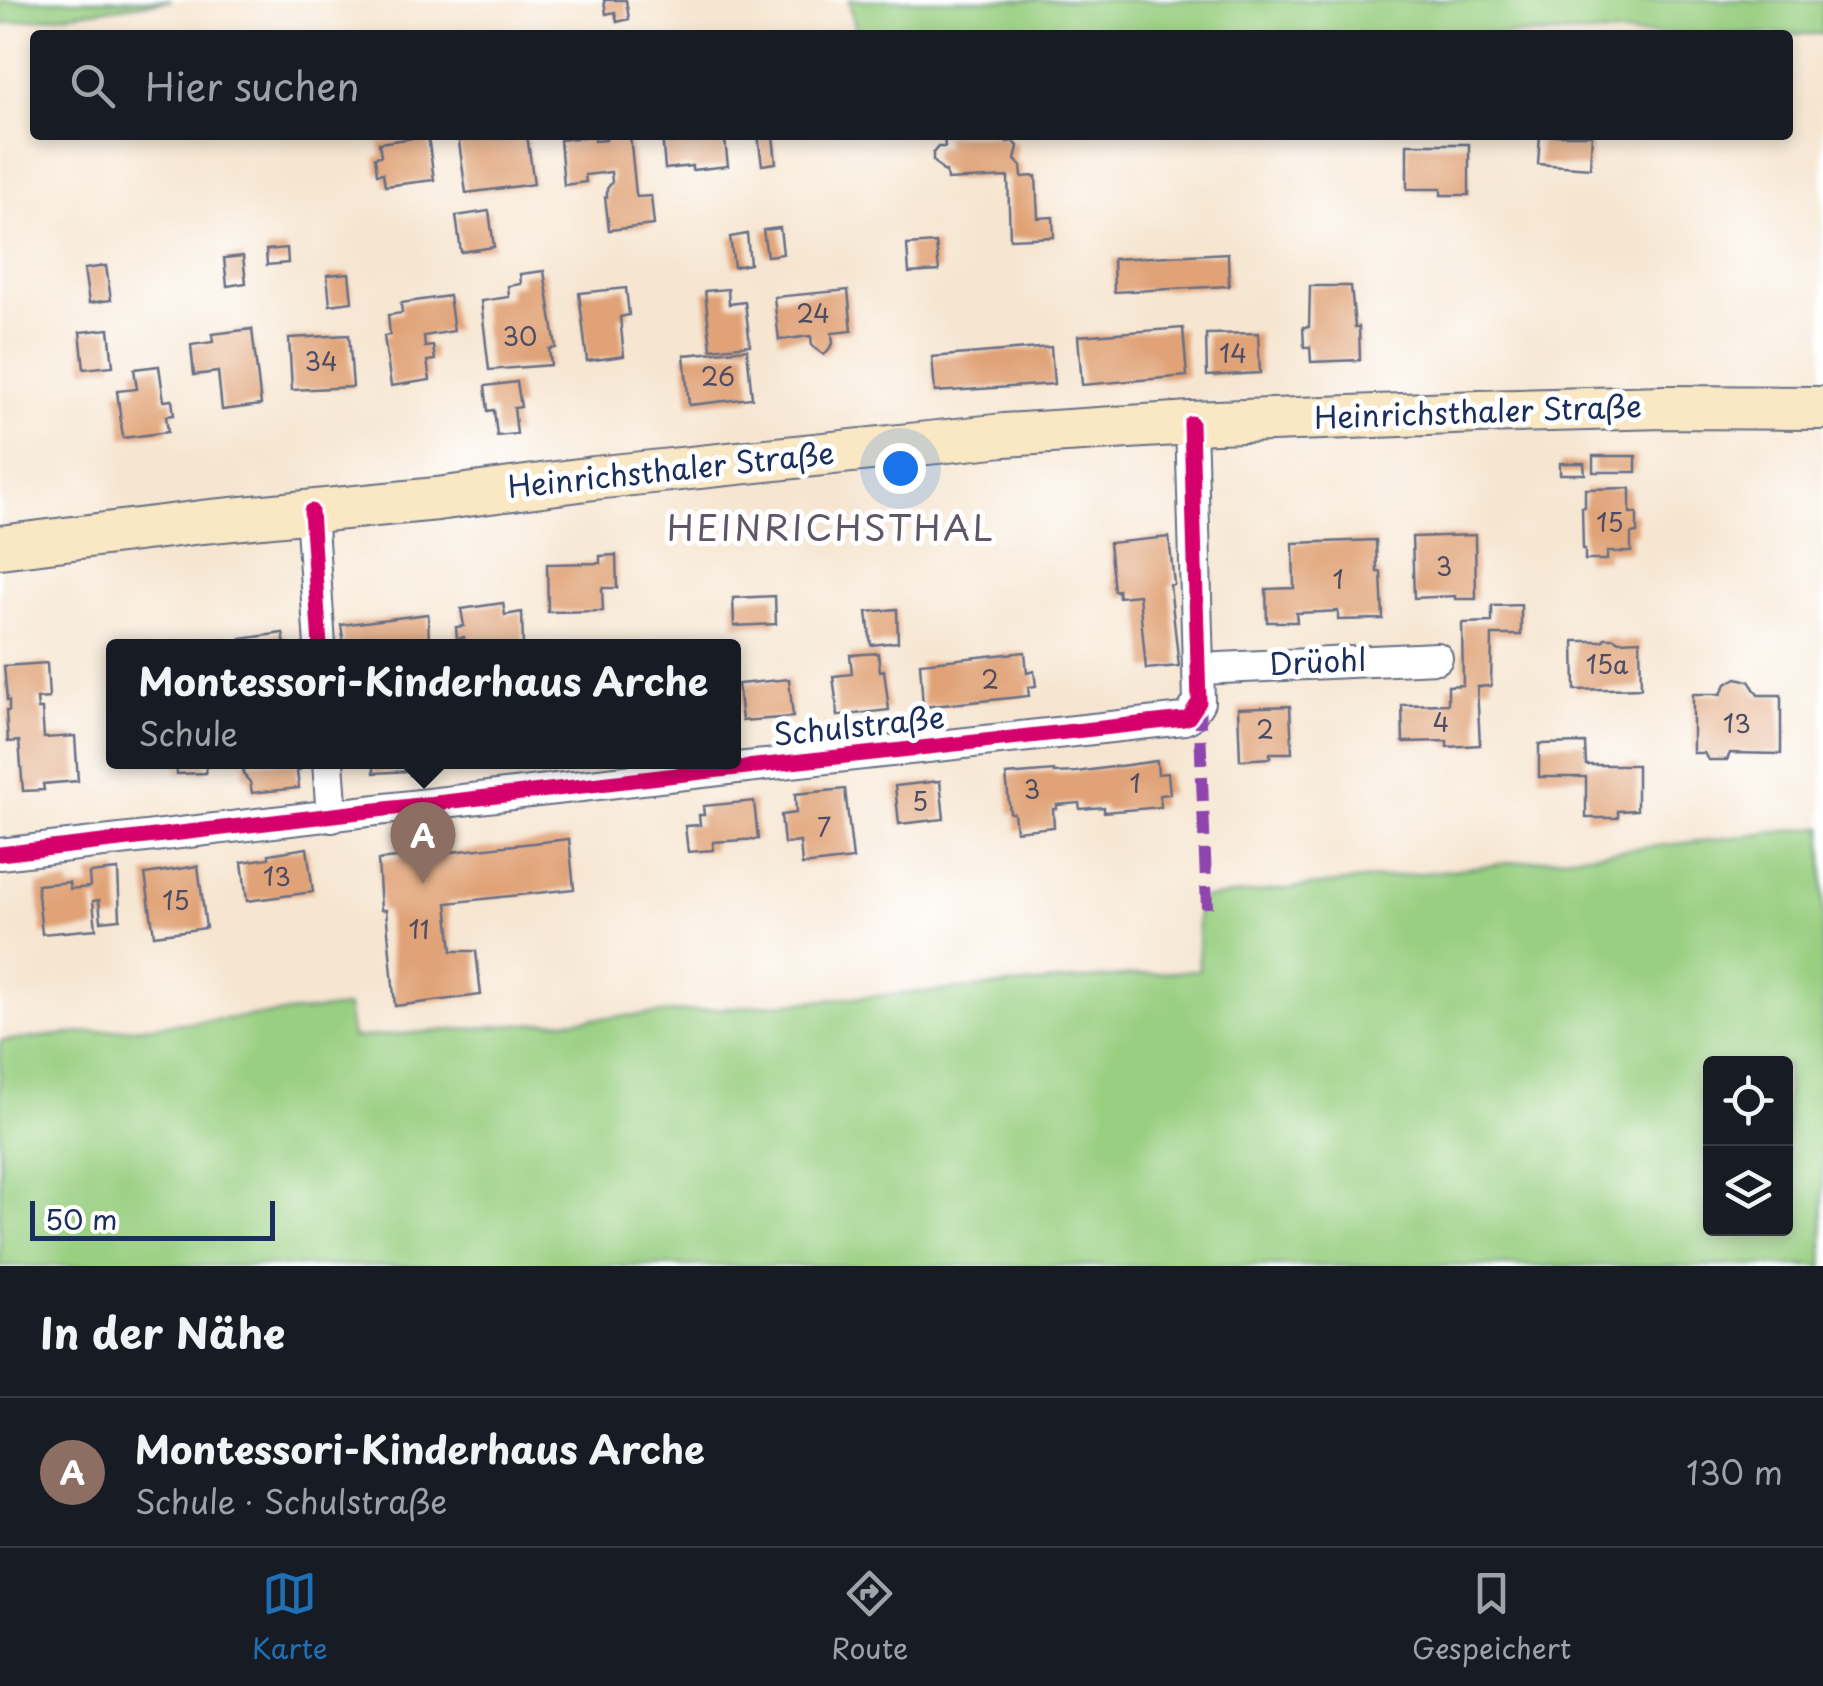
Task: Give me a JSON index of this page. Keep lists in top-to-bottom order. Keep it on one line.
{"streets":{"main road":["Heinrichsthaler Straße"],"street":["Drüohl","Schulstraße"]},"crossings":[["Heinrichsthaler Straße","Schulstraße"],["Drüohl","Schulstraße"]],"districts":["HEINRICHSTHAL"],"house_numbers":["24","30","14","34","26","15","3","1","15a","2","4","13","2","1","3","5","7","13","15","11"],"scale_bar":"50 m","page":{"search":"Hier suchen","popup":["Montessori-Kinderhaus Arche","Schule"],"pins":"A","scale":"50 m","heading":"In der Nähe","list":[{"mark":"A","name":"Montessori-Kinderhaus Arche","note":"Schule · Schulstraße","value":"130 m"}],"nav":["Karte","Route","Gespeichert"]}}
